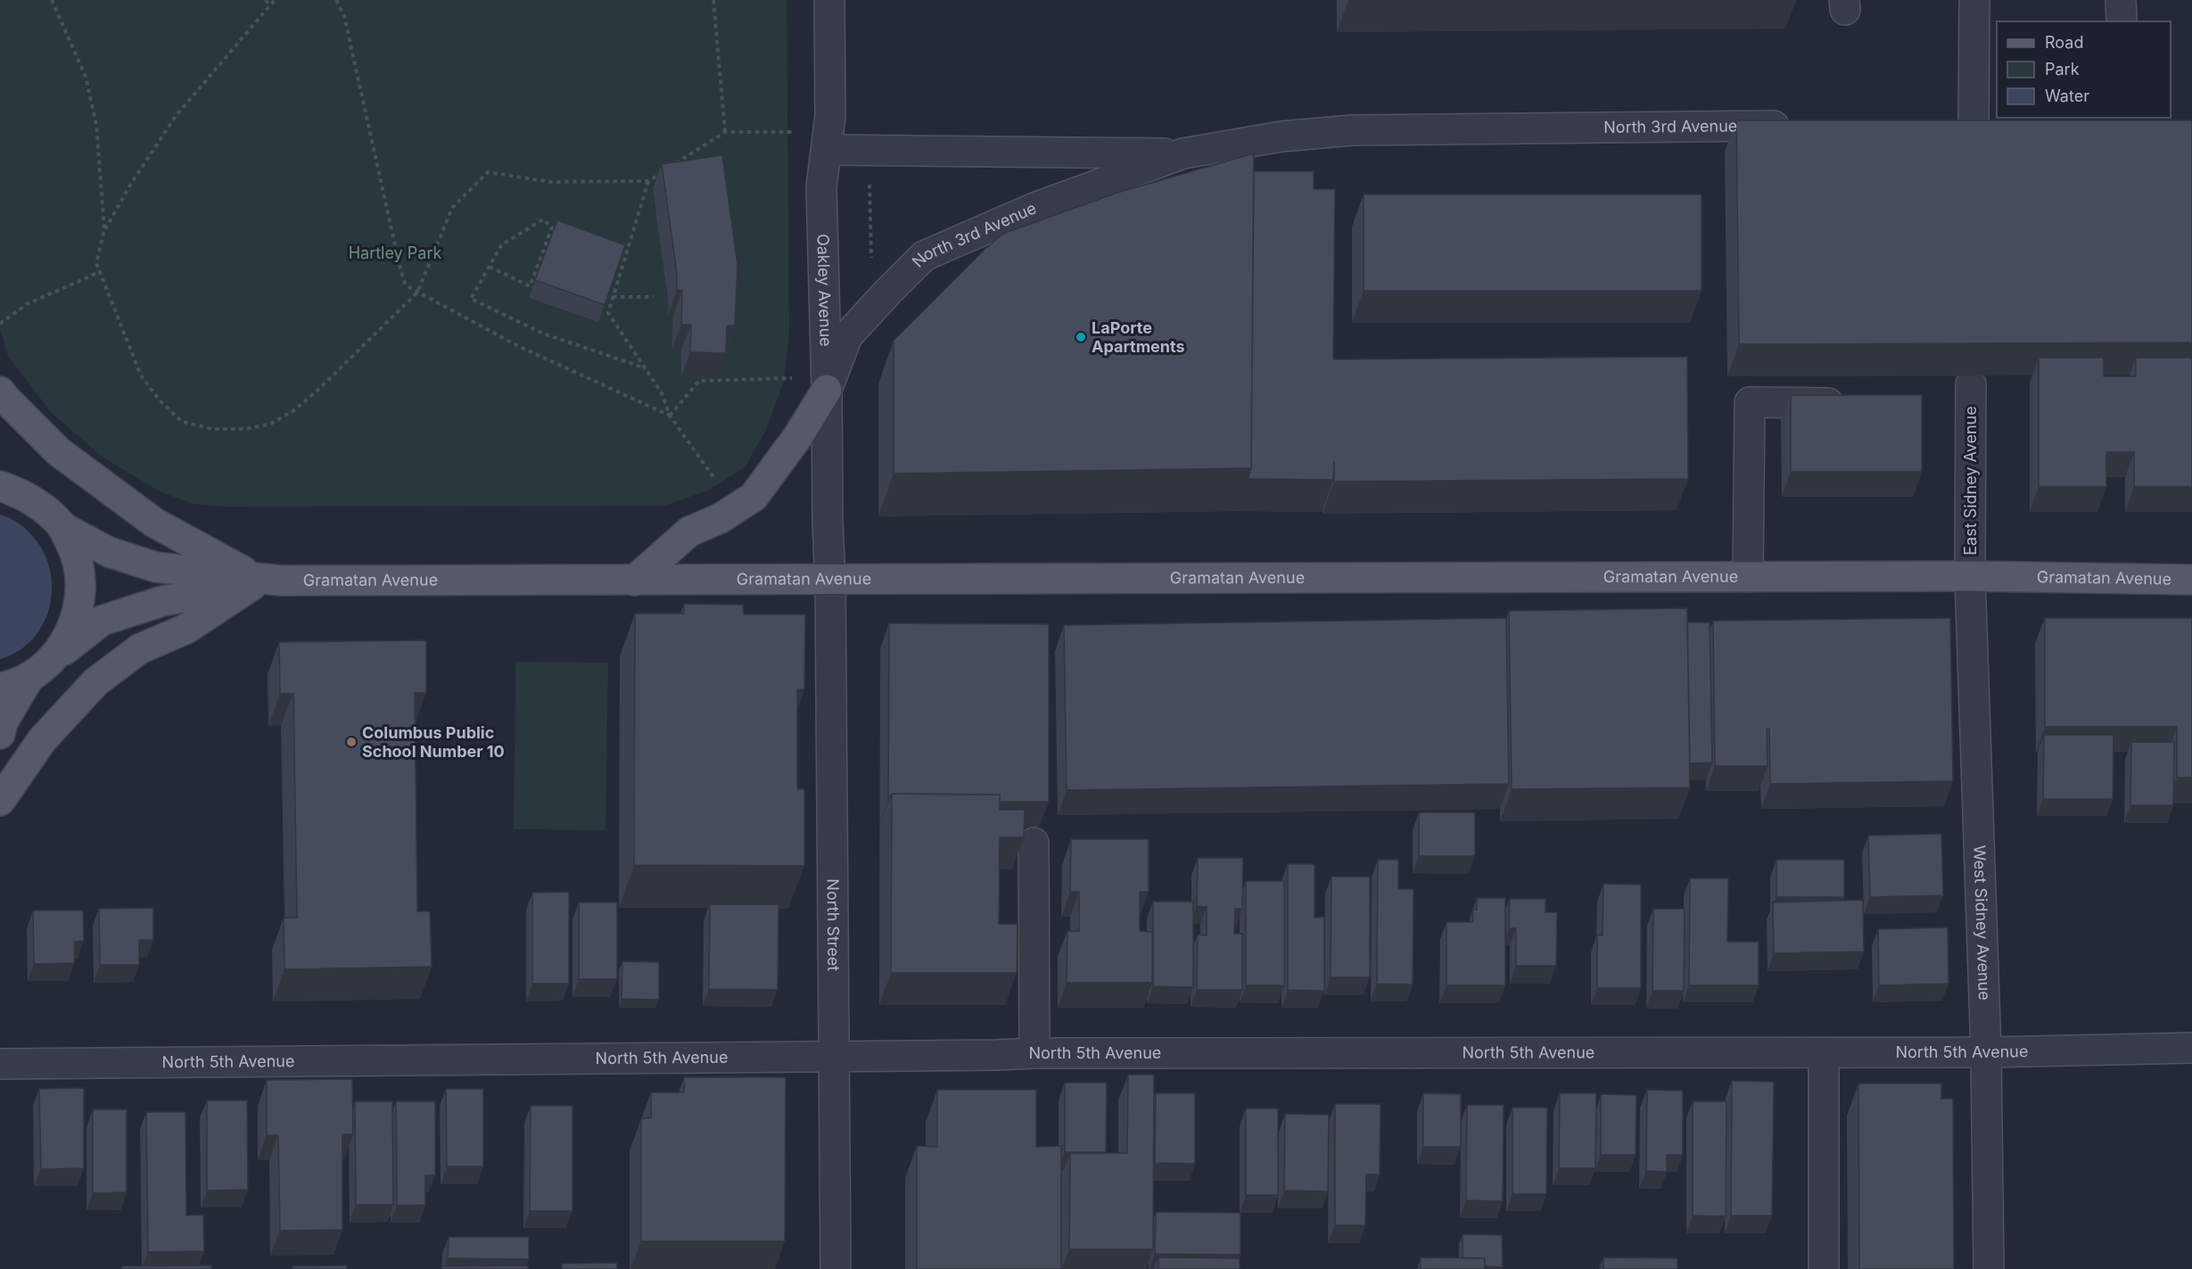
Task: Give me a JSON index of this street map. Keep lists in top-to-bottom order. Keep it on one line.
{"streets":{"main road":["Gramatan Avenue"],"street":["North 3rd Avenue","Oakley Avenue","East Sidney Avenue","West Sidney Avenue","North Street","North 5th Avenue"]},"crossings":[["North 3rd Avenue","Oakley Avenue"],["Oakley Avenue","Gramatan Avenue"],["Oakley Avenue","North Street"],["East Sidney Avenue","Gramatan Avenue"],["East Sidney Avenue","West Sidney Avenue"],["Gramatan Avenue","West Sidney Avenue"],["Gramatan Avenue","North Street"],["West Sidney Avenue","North 5th Avenue"],["North Street","North 5th Avenue"]],"parks":["Hartley Park"],"places":["LaPorte Apartments","Columbus Public School Number 10"],"legend":["Road","Park","Water"]}
